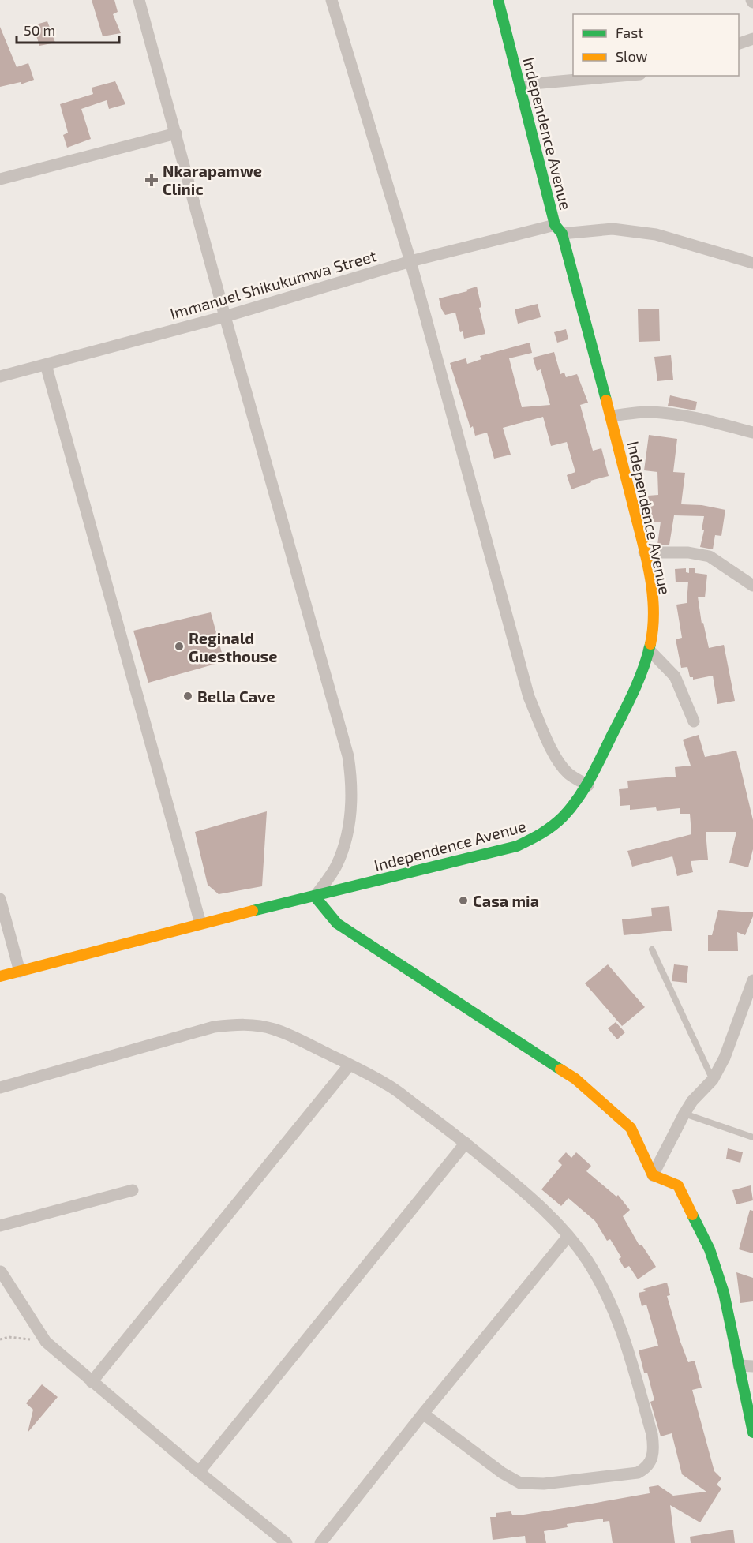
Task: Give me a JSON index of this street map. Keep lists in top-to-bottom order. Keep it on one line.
{"streets":{"street":["Independence Avenue","Immanuel Shikukumwa Street"]},"crossings":[["Independence Avenue","Immanuel Shikukumwa Street"]],"places":{"health":["Nkarapamwe Clinic"],"other":["Reginald Guesthouse","Bella Cave","Casa mia"]},"legend":["Fast","Slow"],"scale_bar":"50 m"}
